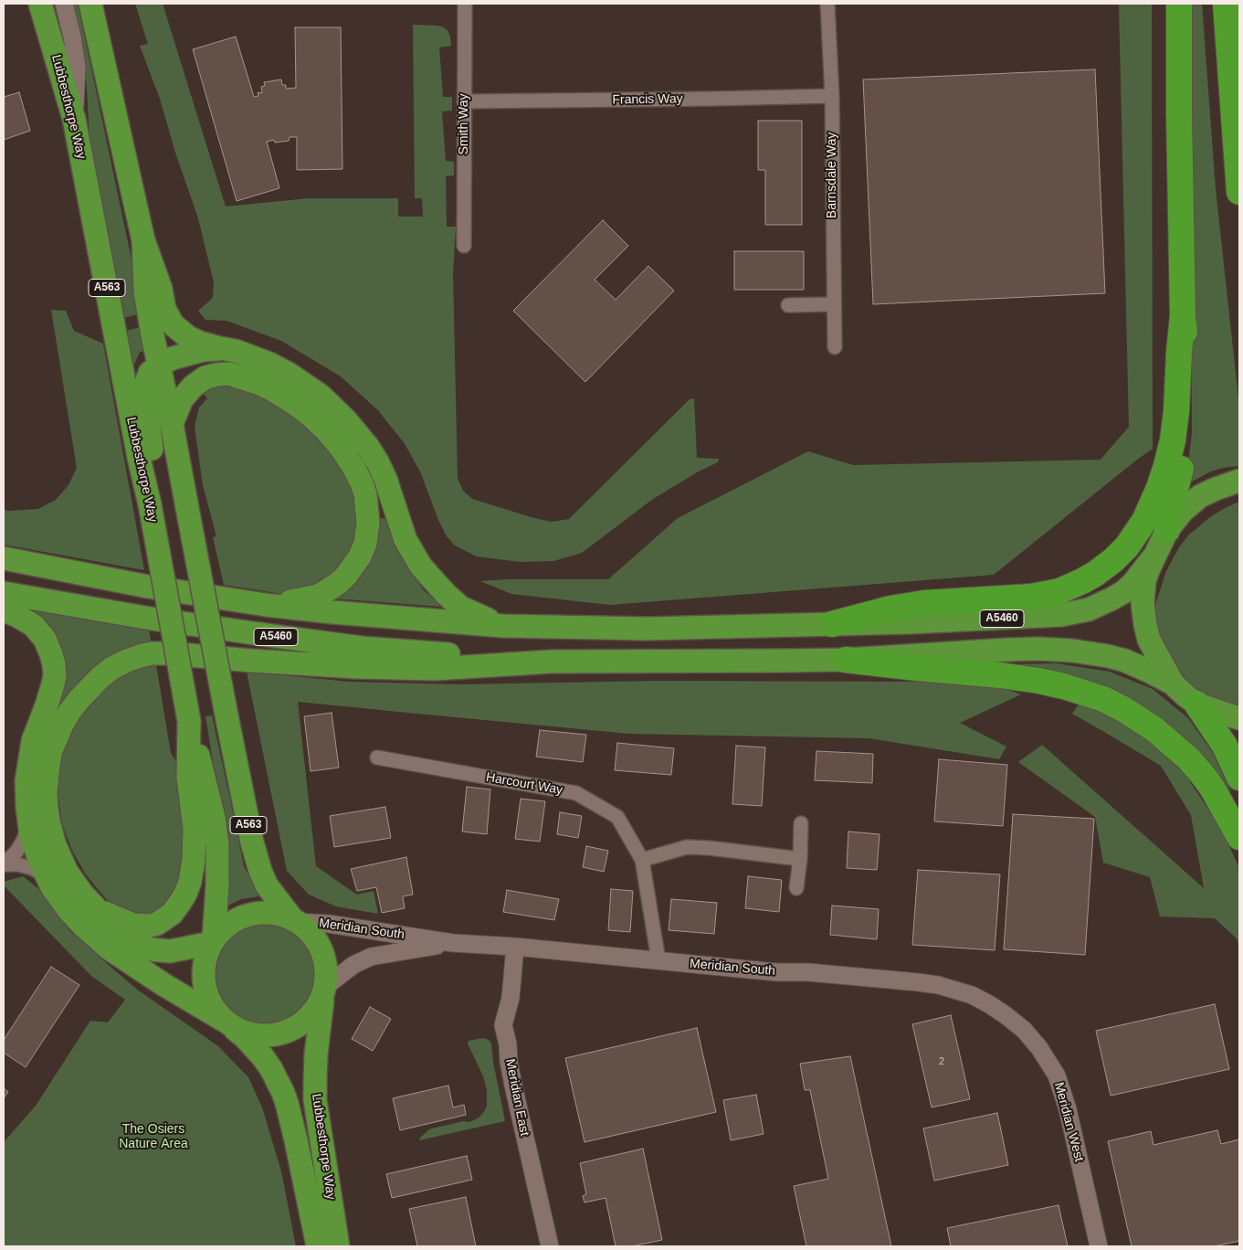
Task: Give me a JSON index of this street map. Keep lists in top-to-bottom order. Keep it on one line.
{"streets":{"highway":["Lubbesthorpe Way","A563","A5460"],"street":["Francis Way","Smith Way","Barnsdale Way","Harcourt Way","Meridian South","Meridian East","Meridian West"]},"crossings":[["Francis Way","Smith Way"],["Francis Way","Barnsdale Way"],["Lubbesthorpe Way","A563"],["Lubbesthorpe Way","Meridian South"],["A563","A5460"],["A563","Meridian South"],["Harcourt Way","Meridian South"],["Meridian South","Meridian East"],["Meridian South","Meridian West"]],"parks":["The Osiers Nature Area"],"house_numbers":["2"]}
